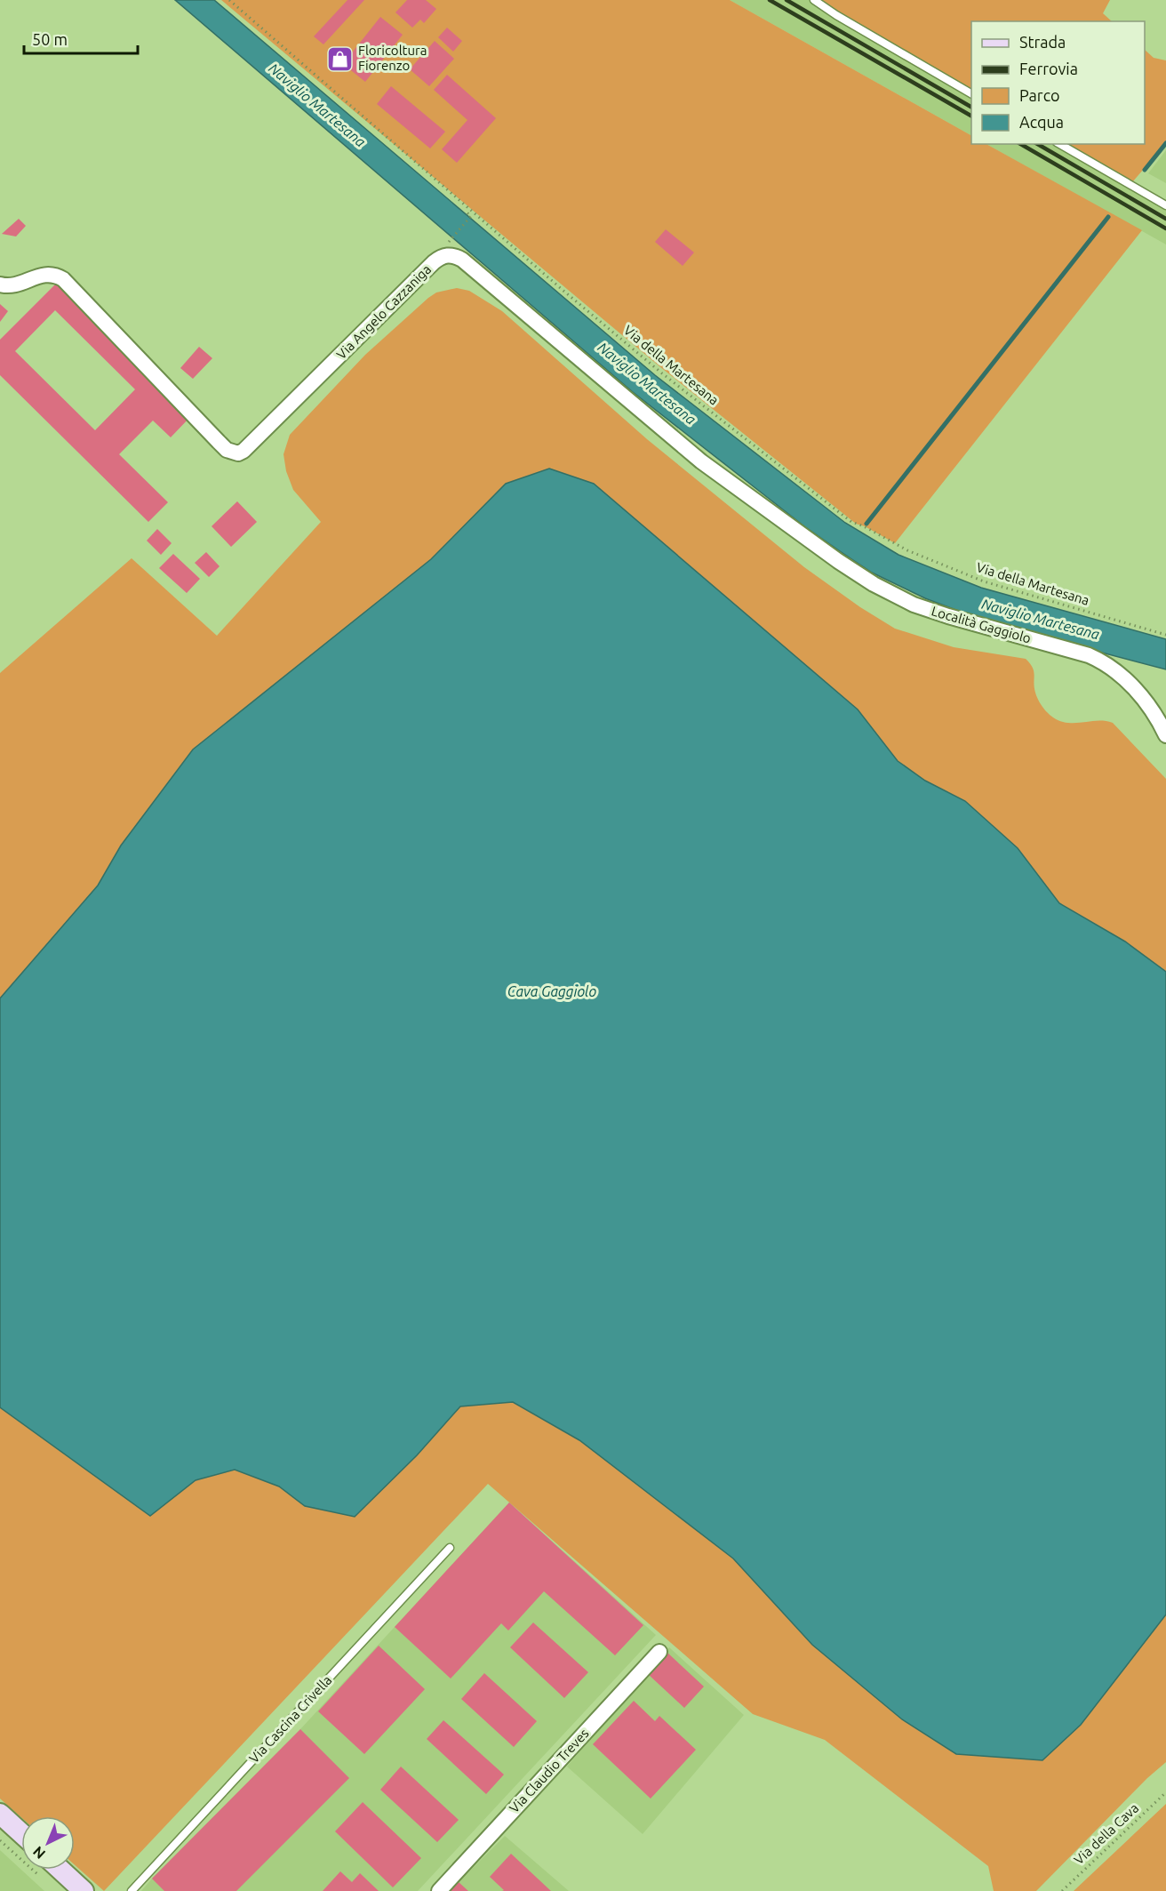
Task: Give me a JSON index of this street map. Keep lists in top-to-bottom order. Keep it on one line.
{"streets":{"street":["Via Angelo Cazzaniga","Località Gaggiolo","Via Claudio Treves"],"lane":["Via Cascina Crivella"],"path":["Via della Martesana","Via della Cava"]},"crossings":[["Via Angelo Cazzaniga","Località Gaggiolo"]],"water":["Naviglio Martesana","Cava Gaggiolo"],"places":{"shop":["Floricoltura Fiorenzo"]},"legend":["Strada","Ferrovia","Parco","Acqua"],"scale_bar":"50 m","north":"bottom left"}
